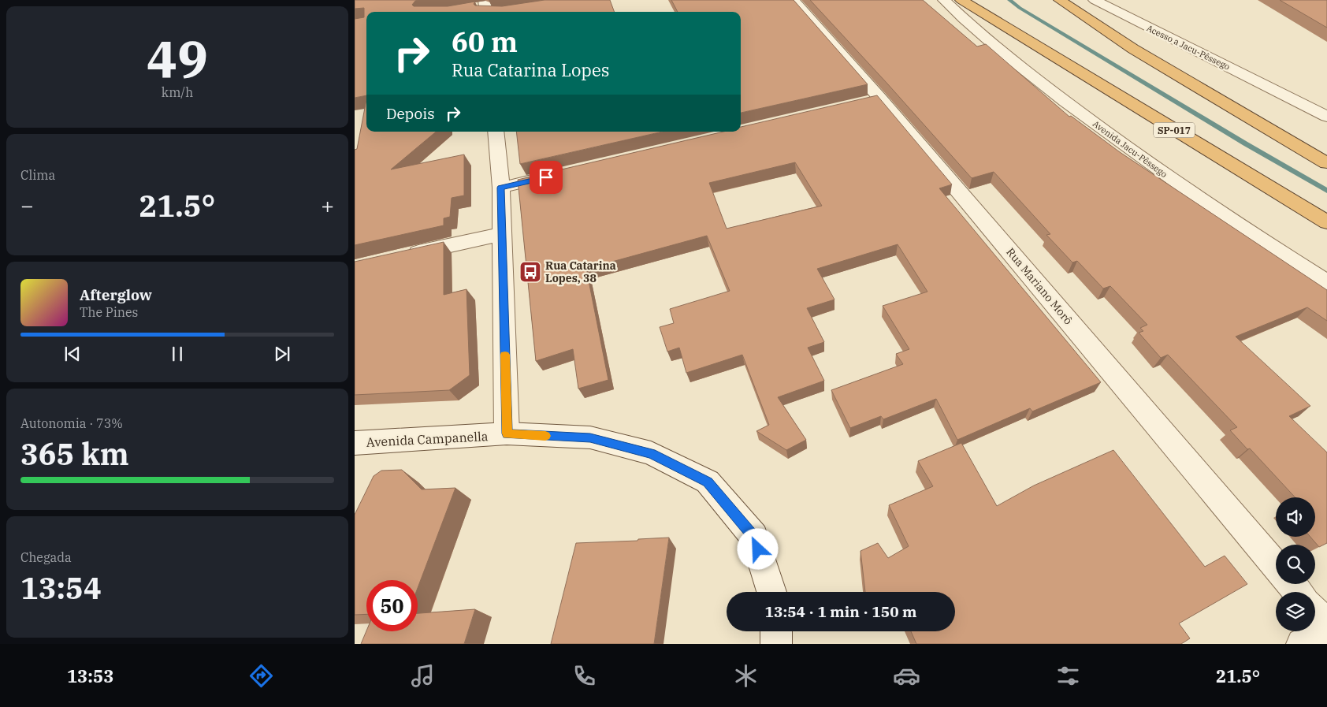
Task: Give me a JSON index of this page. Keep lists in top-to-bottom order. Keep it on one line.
{"streets":{"highway":["SP-017"],"street":["Acesso a Jacu-Pêssego","Avenida Jacu-Pêssego","Rua Mariano Morô","Avenida Campanella"]},"places":{"bus stop":["Rua Catarina Lopes, 38"]},"page":{"tile":[["49","km/h"],"Clima",["Autonomia · 73%","365 km"],["Chegada","13:54"]],"turn":["60 m","Rua Catarina Lopes"],"then":"Depois","heat":["−","21.5°","+"],"song":["Afterglow","The Pines"],"limit":"50","trip":"13:54 · 1 min · 150 m","tabs":["13:53","21.5°"]}}
